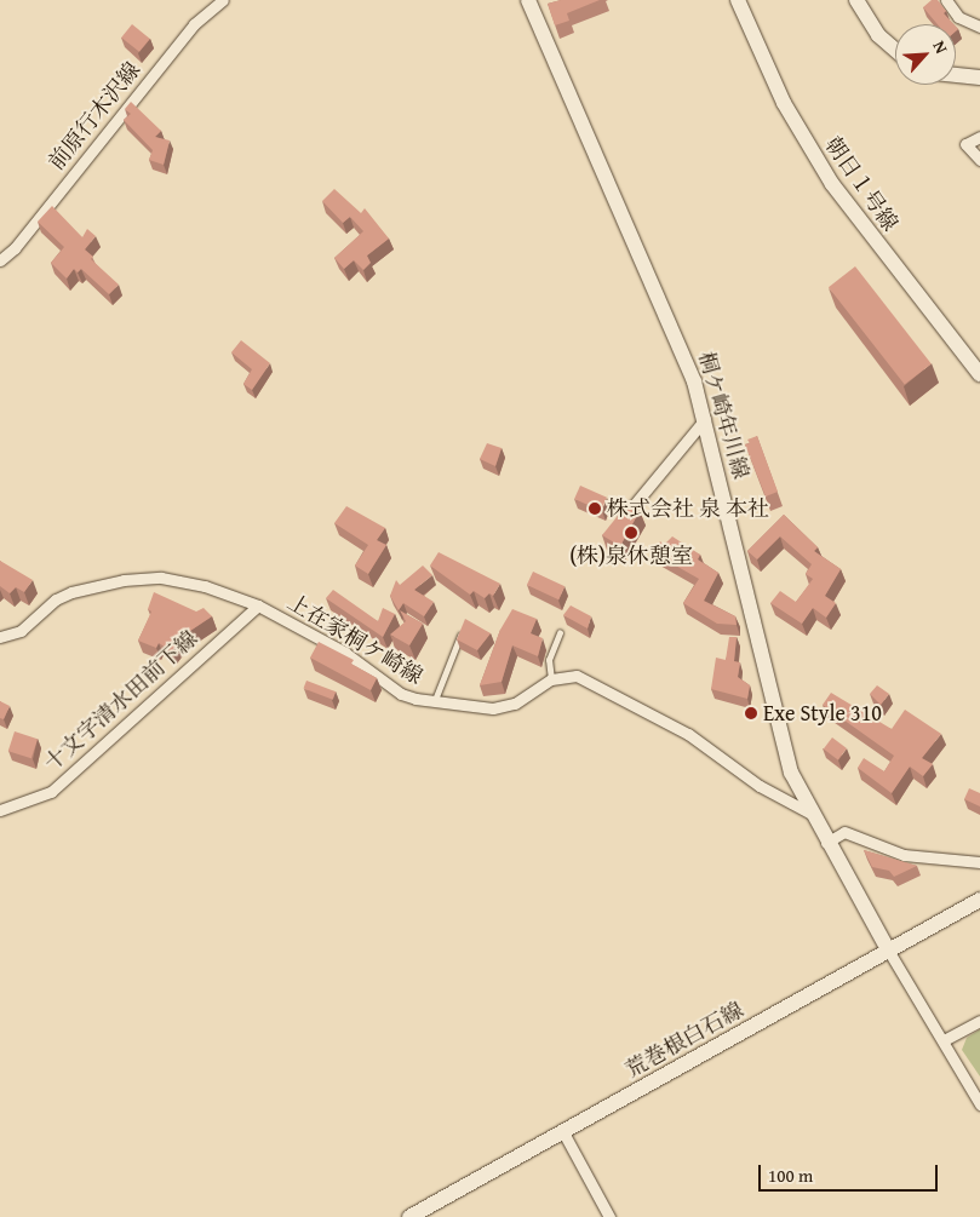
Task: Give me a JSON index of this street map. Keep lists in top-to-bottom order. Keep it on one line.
{"streets":{"street":["前原行木沢線","朝日１号線","桐ケ崎年川線","上在家桐ケ崎線","十文字清水田前下線","荒巻根白石線"]},"crossings":[["桐ケ崎年川線","荒巻根白石線"],["上在家桐ケ崎線","十文字清水田前下線"]],"places":["株式会社 泉 本社","(株)泉休憩室","Exe Style 310"],"scale_bar":"100 m","north":"top right"}
